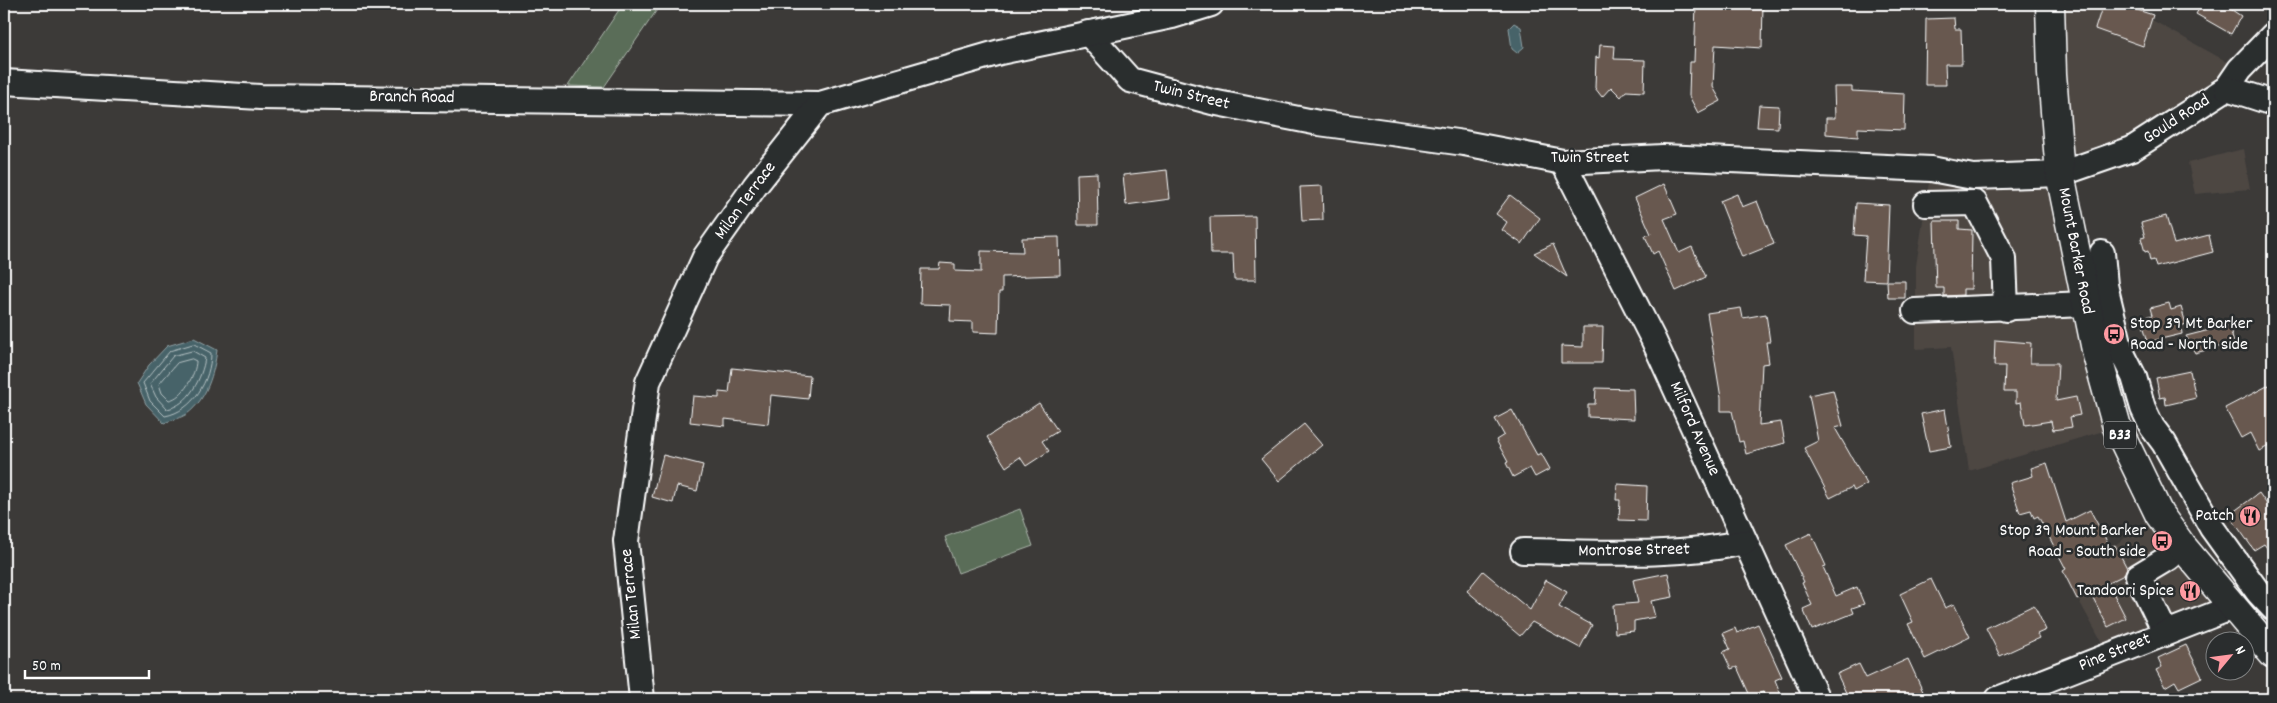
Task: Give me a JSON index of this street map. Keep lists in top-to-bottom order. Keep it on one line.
{"streets":{"main road":["Mount Barker Road","B33"],"street":["Twin Street","Branch Road","Gould Road","Milan Terrace","Milford Avenue","Montrose Street","Pine Street"]},"crossings":[["Twin Street","Gould Road"],["Twin Street","Mount Barker Road"],["Twin Street","Milford Avenue"],["Branch Road","Milan Terrace"],["Gould Road","Mount Barker Road"],["Mount Barker Road","Pine Street"],["Milford Avenue","Montrose Street"]],"places":{"bus stop":["Stop 39 Mt Barker Road - North side","Stop 39 Mount Barker Road - South side"],"restaurant":["Patch","Tandoori Spice"]},"scale_bar":"50 m","north":"top right"}
